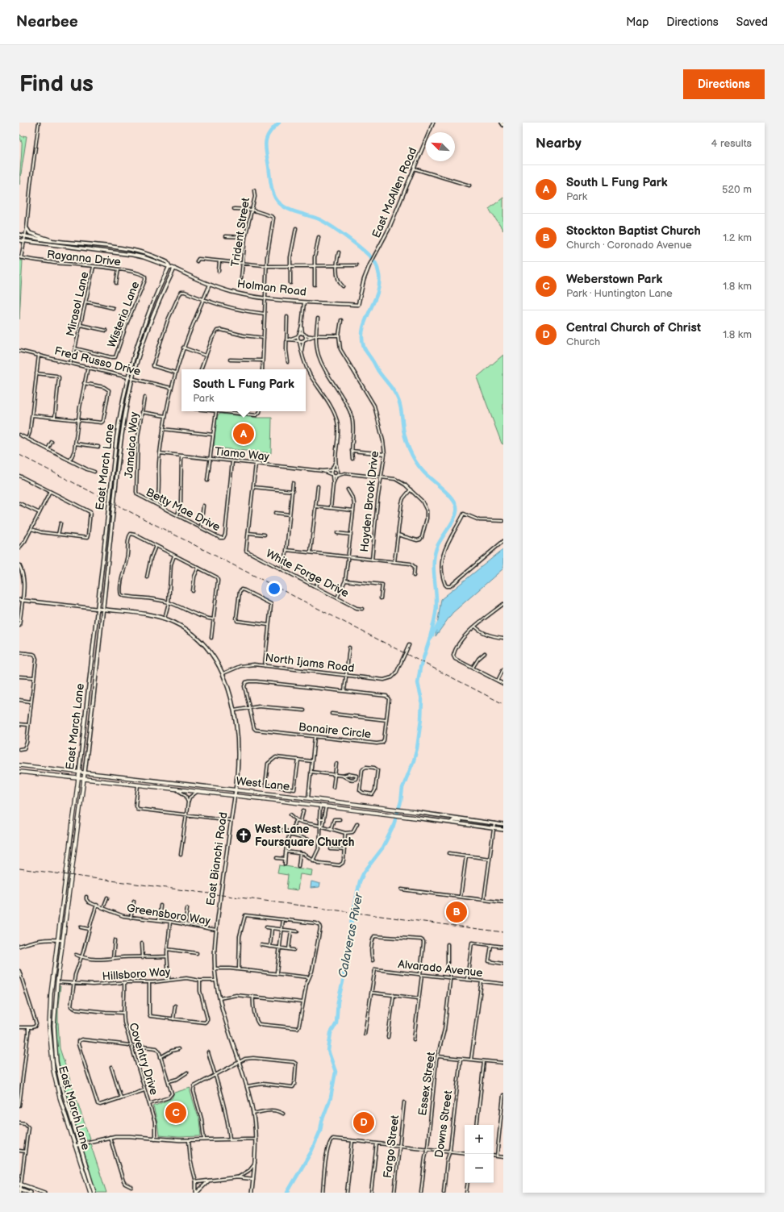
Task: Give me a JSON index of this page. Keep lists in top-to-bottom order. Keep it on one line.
{"streets":{"main road":["Holman Road","East March Lane","West Lane","East Bianchi Road"],"street":["East McAllen Road","Trident Street","Rayanna Drive","Mirasol Lane","Wisteria Lane","Fred Russo Drive","Jamaica Way","Tiamo Way","Hayden Brook Drive","Betty Mae Drive","White Forge Drive","North Ijams Road","Bonaire Circle","Greensboro Way","Alvarado Avenue","Hillsboro Way","Coventry Drive","Essex Street","Downs Street","Fargo Street"]},"crossings":[["East McAllen Road","Holman Road"],["Rayanna Drive","Mirasol Lane"],["Rayanna Drive","Wisteria Lane"],["Holman Road","East March Lane"],["Mirasol Lane","Wisteria Lane"],["Mirasol Lane","Fred Russo Drive"],["Fred Russo Drive","East March Lane"],["Jamaica Way","Betty Mae Drive"],["Tiamo Way","Betty Mae Drive"],["East March Lane","West Lane"],["East March Lane","East Bianchi Road"],["East March Lane","Hillsboro Way"],["North Ijams Road","East Bianchi Road"],["West Lane","East Bianchi Road"],["East Bianchi Road","Greensboro Way"],["East Bianchi Road","Hillsboro Way"],["Alvarado Avenue","Essex Street"],["Hillsboro Way","Coventry Drive"]],"water":["Calaveras River"],"places":{"church":["West Lane Foursquare Church"]},"north":"top left","page":{"header":"Nearbee","nav":["Map","Directions","Saved"],"buttons":"Directions","title":"Find us","heading":["Nearby","4 results"],"list":[{"mark":"A","name":"South L Fung Park","note":"Park","value":"520 m"},{"mark":"B","name":"Stockton Baptist Church","note":"Church · Coronado Avenue","value":"1.2 km"},{"mark":"C","name":"Weberstown Park","note":"Park · Huntington Lane","value":"1.8 km"},{"mark":"D","name":"Central Church of Christ","note":"Church","value":"1.8 km"}],"popup":["South L Fung Park","Park"],"pins":["A","B","C","D"],"map_buttons":["+","−"]}}
